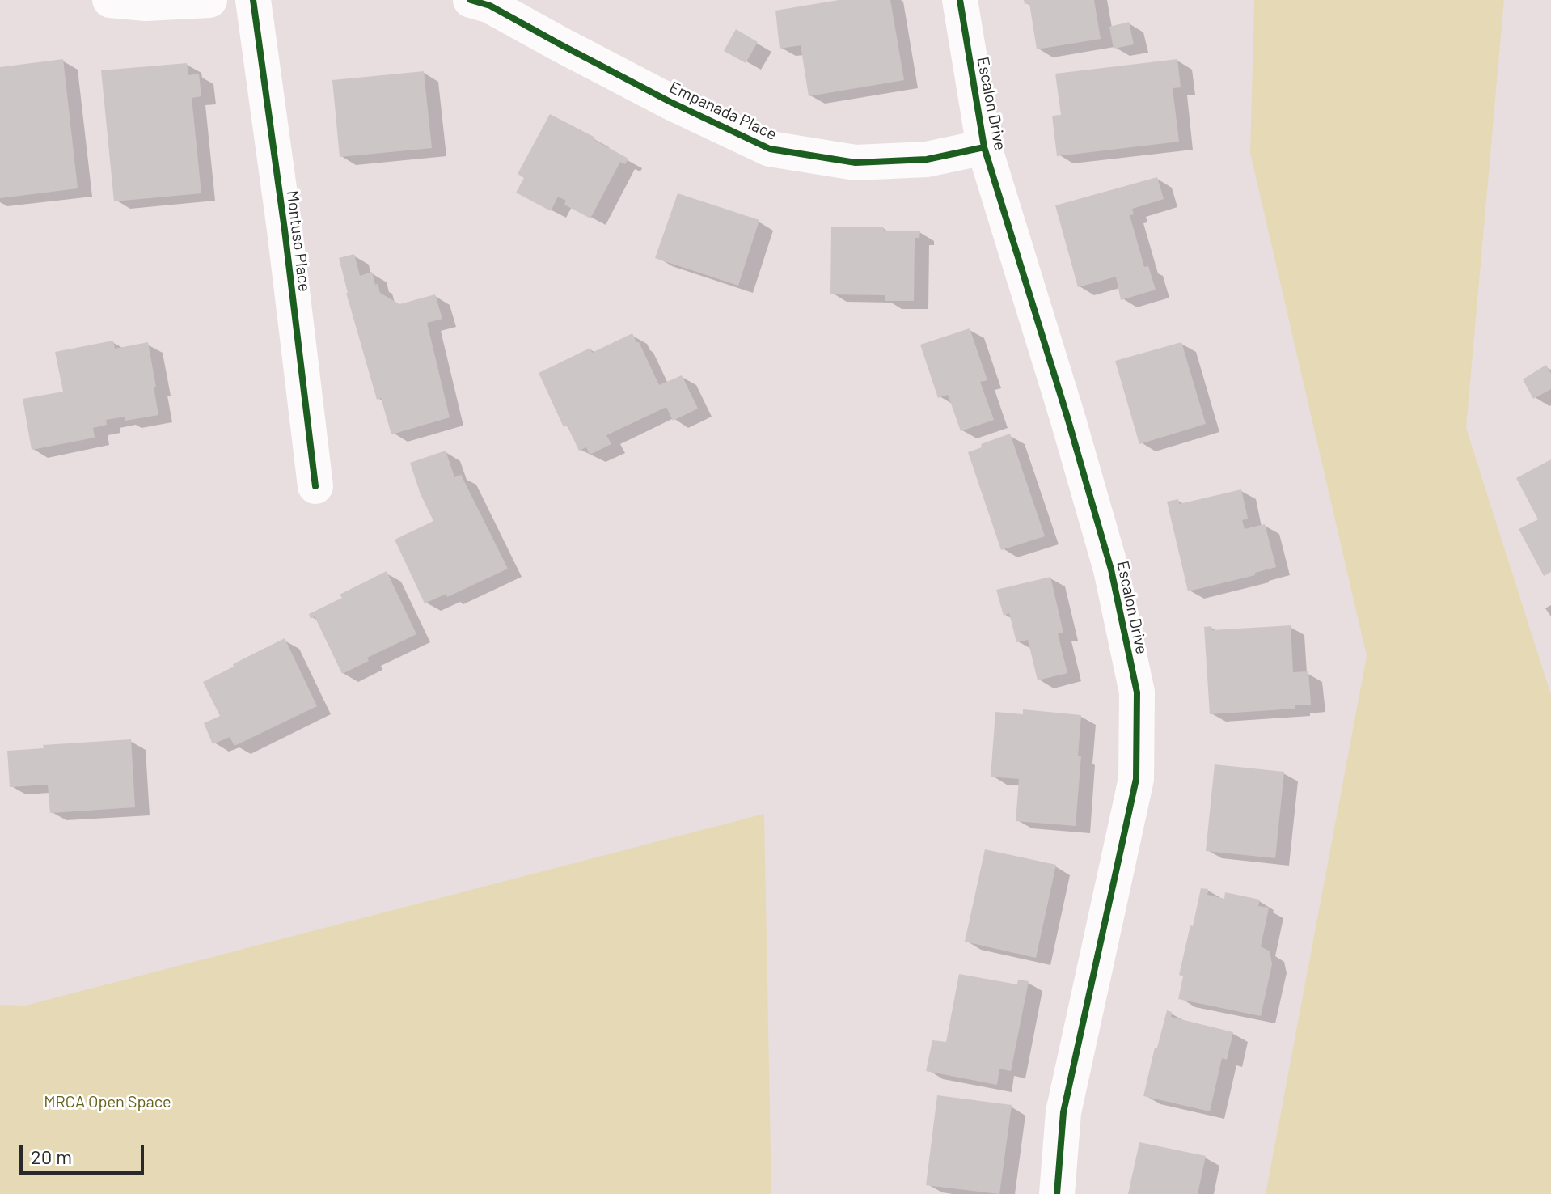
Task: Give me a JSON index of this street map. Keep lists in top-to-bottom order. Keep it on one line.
{"streets":{"street":["Escalon Drive","Empanada Place","Montuso Place"]},"crossings":[["Escalon Drive","Empanada Place"]],"parks":["MRCA Open Space"],"scale_bar":"20 m"}
